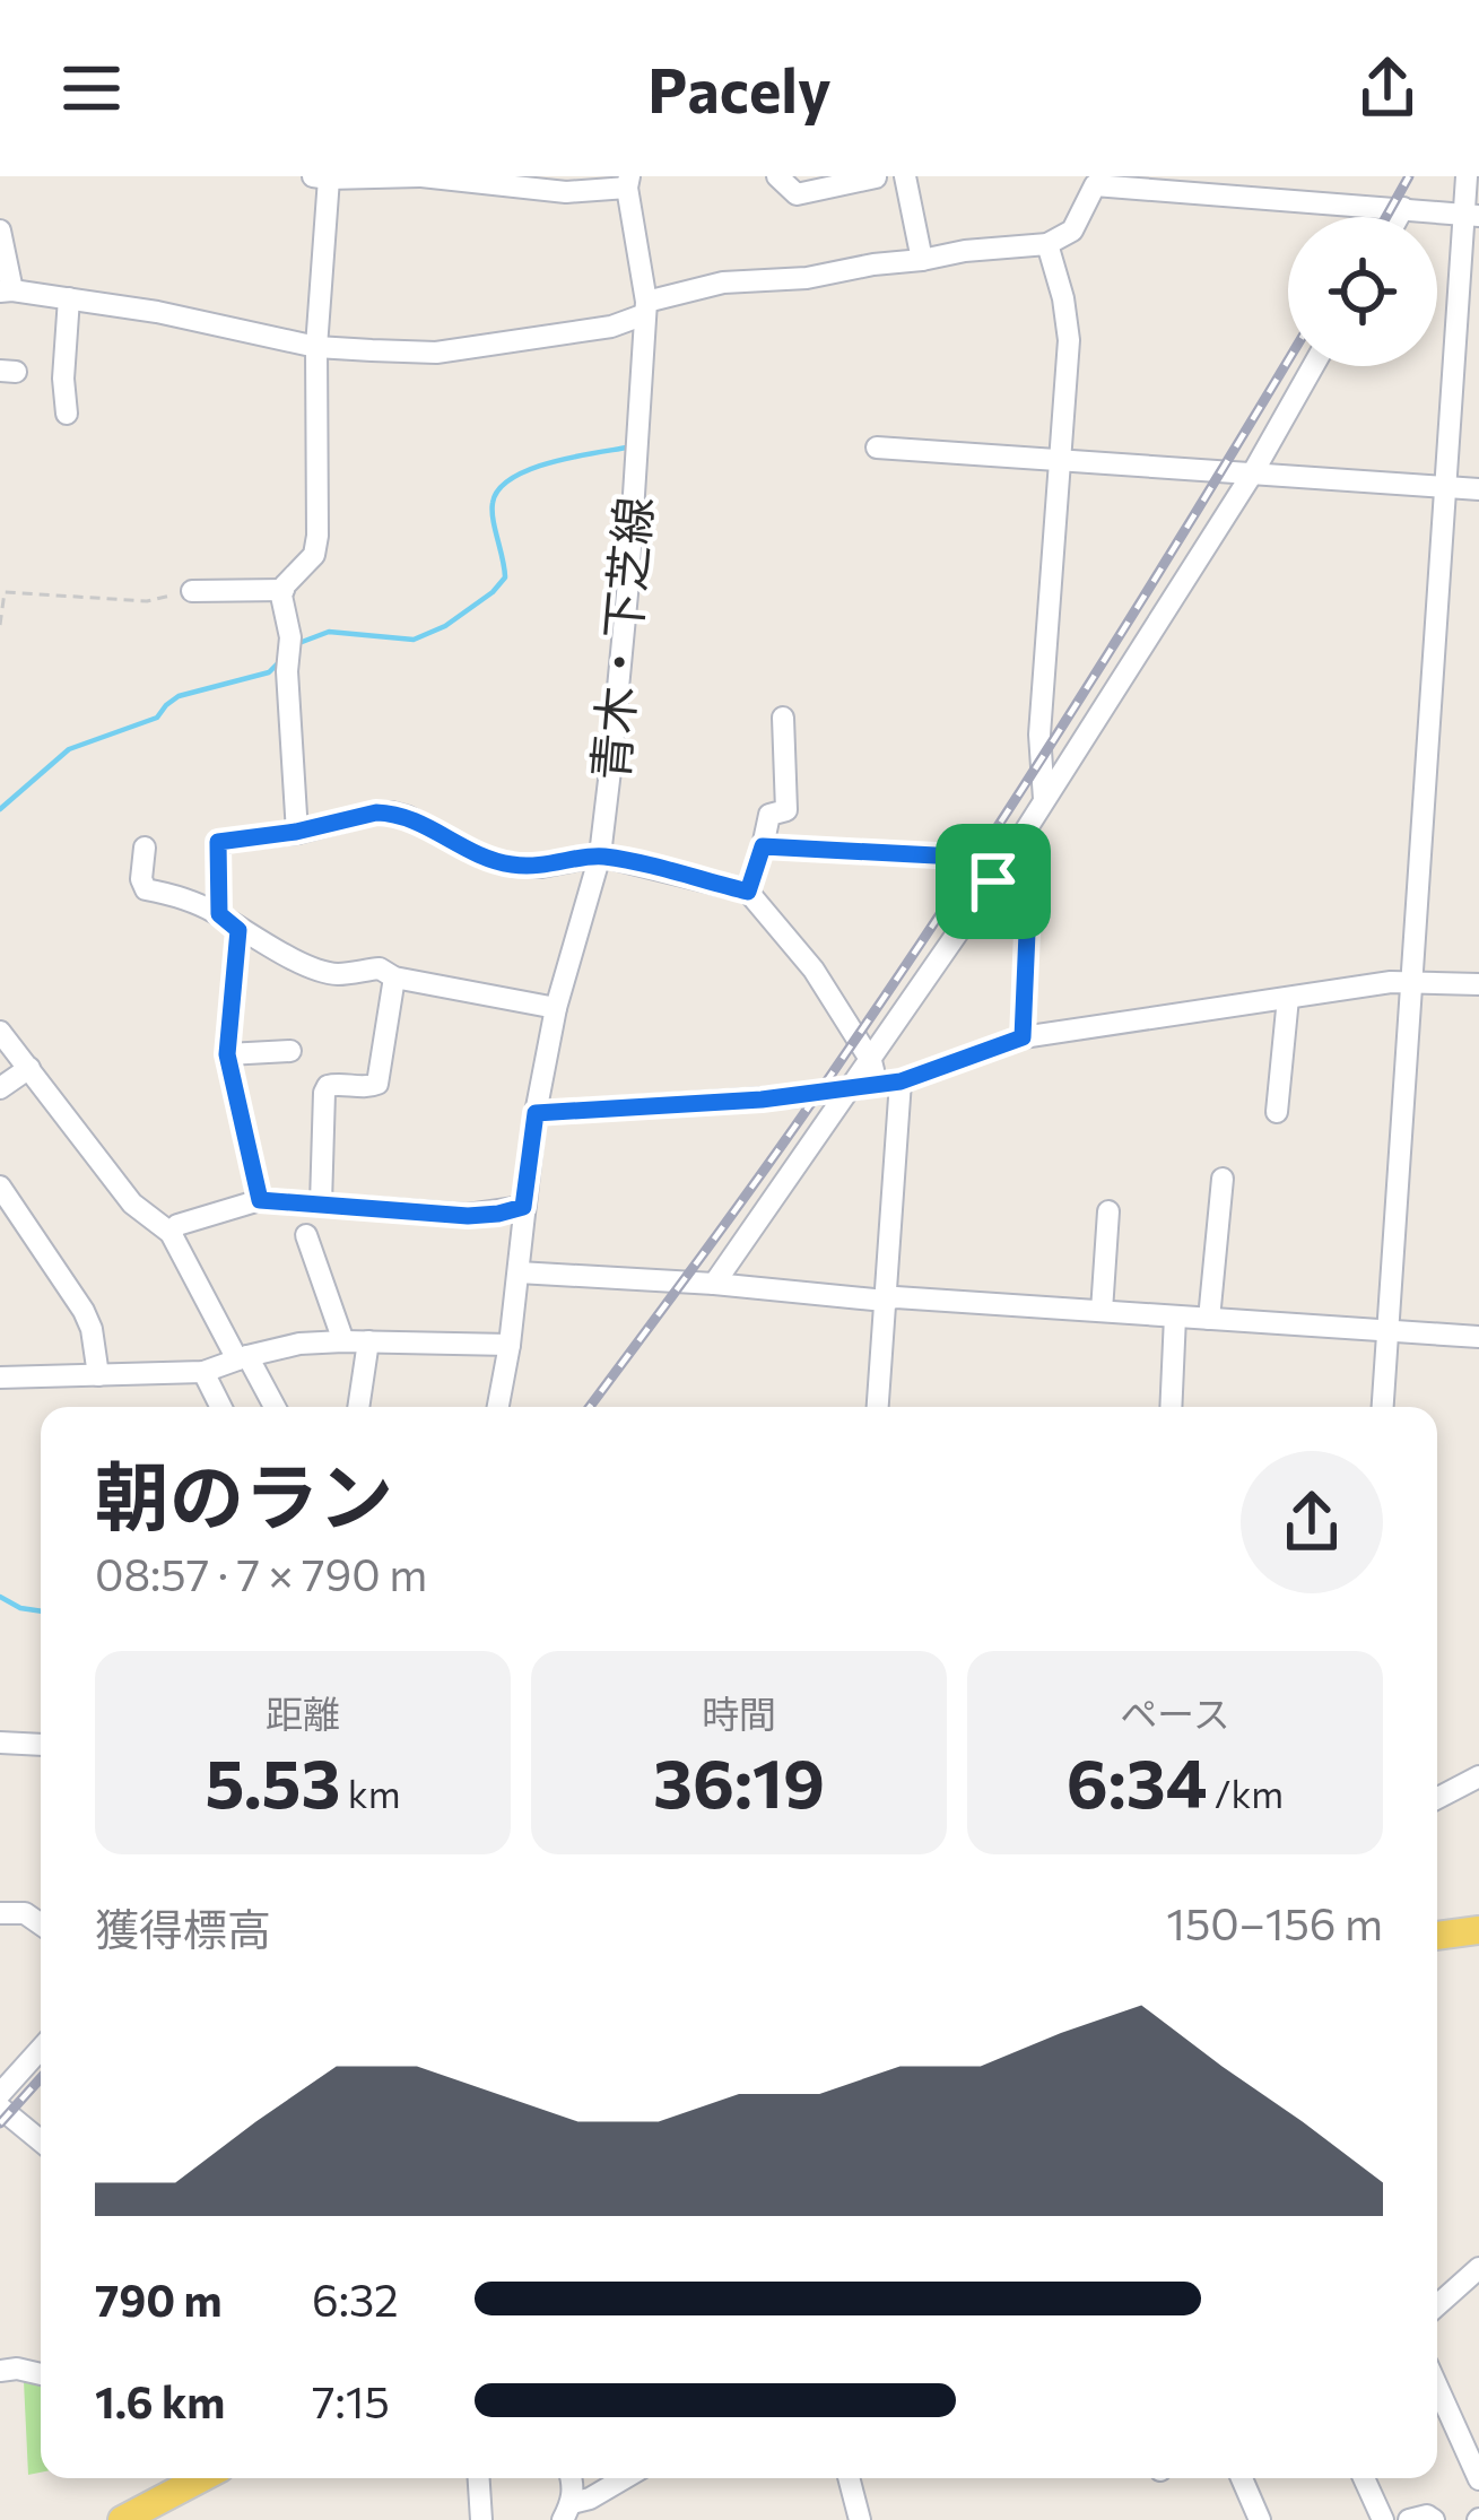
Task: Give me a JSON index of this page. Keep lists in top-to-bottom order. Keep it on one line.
{"streets":{"street":["青木・下芝線"]},"page":{"header":"Pacely","heading":["朝のラン","08:57 · 7 × 790 m"],"stats":[["距離","5.53 km"],["時間","36:19"],["ペース","6:34 /km"]],"chart":["獲得標高","150–156 m"],"list":[{"name":"790 m","note":"6:32"},{"name":"1.6 km","note":"7:15"}]}}
